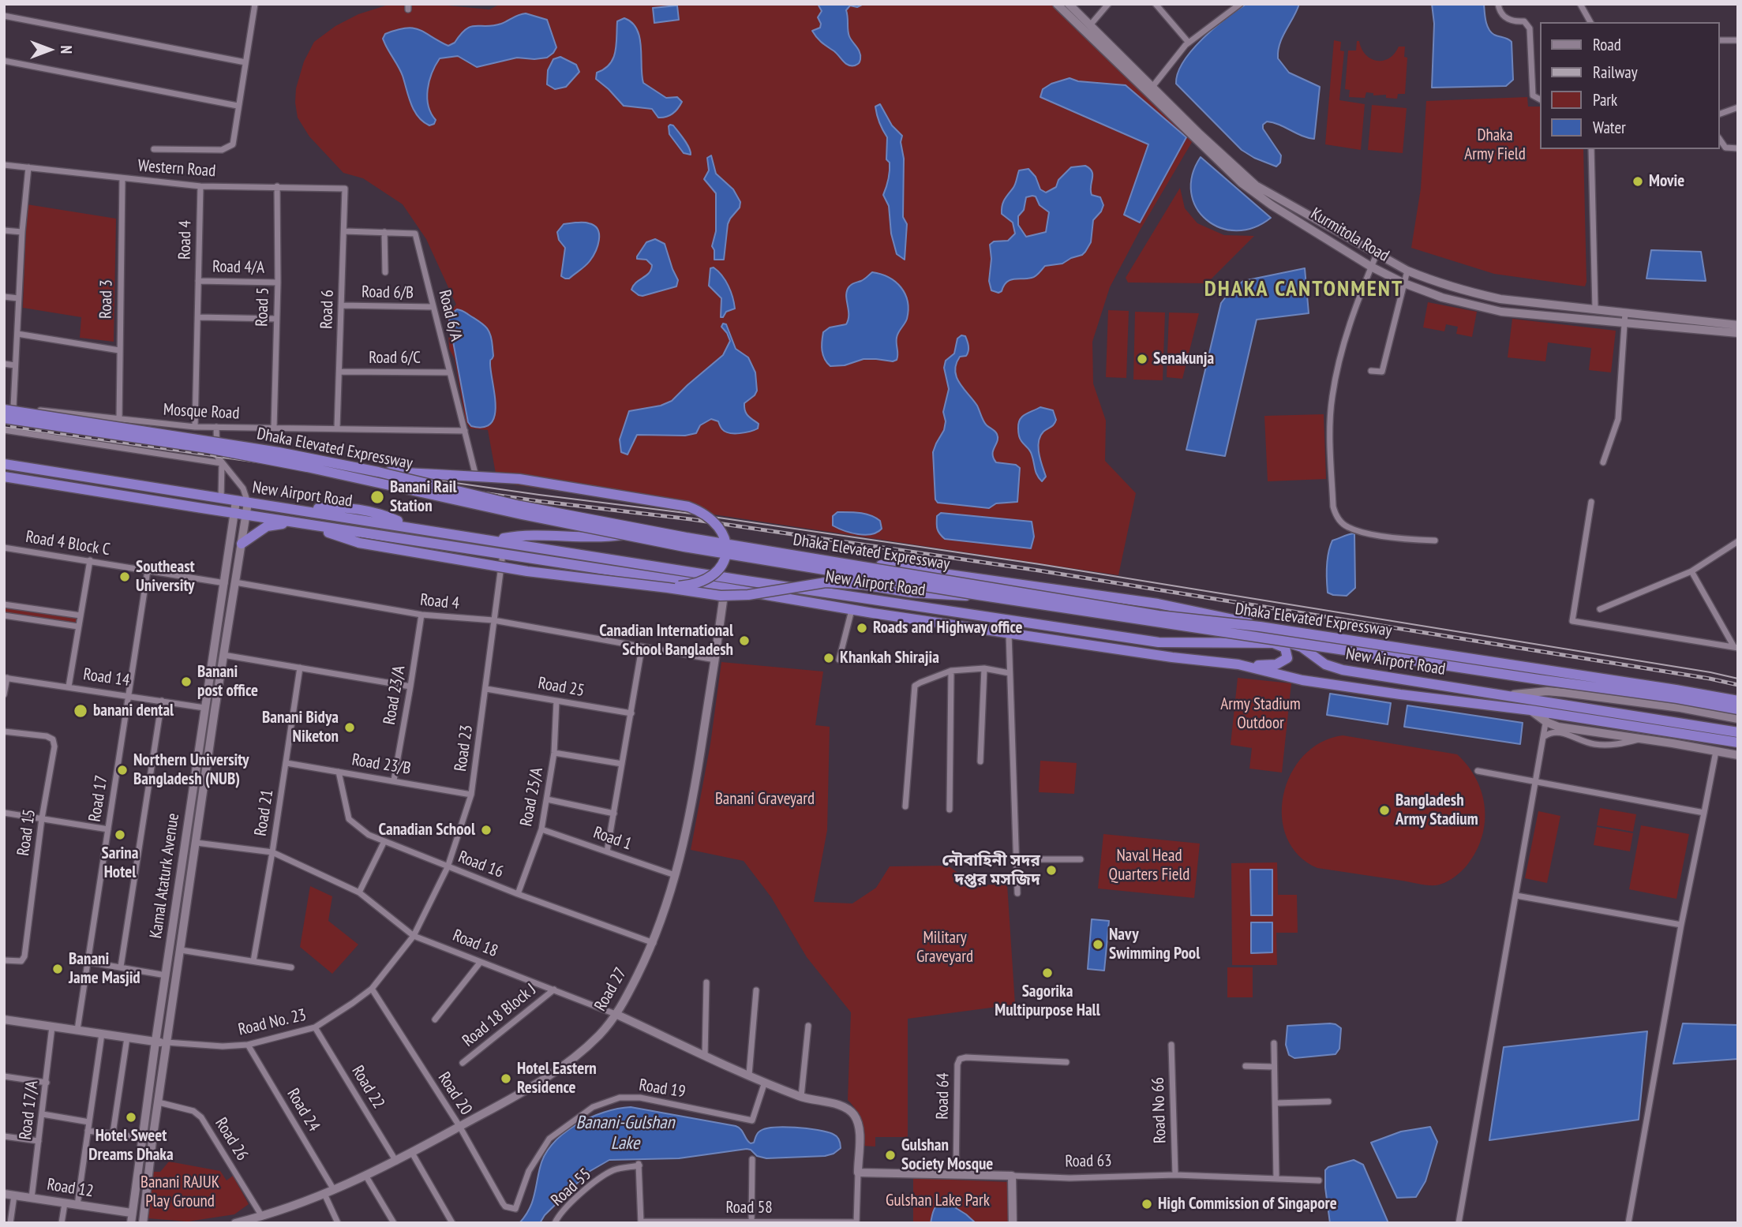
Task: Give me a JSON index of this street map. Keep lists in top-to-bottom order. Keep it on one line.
{"streets":{"highway":["Dhaka Elevated Expressway","New Airport Road"],"main road":["Kurmitola Road","Kamal Ataturk Avenue","Road 18","Road 27","Road 63","Road 12"],"street":["Western Road","Road 4","Road 4/A","Road 6/B","Road 3","Road 5","Road 6","Road 6/A","Road 6/C","Mosque Road","Road 4 Block C","Road 14","Road 25","Road 23/A","Road 23","Road 23/B","Road 25/A","Road 17","Road 21","Road 15","Road 1","Road 16","Road 18 Block J","Road No. 23","Road 22","Road 19","Road 20","Road 64","Road 17/A","Road 24","Road No 66","Road 26","Road 55","Road 58"]},"crossings":[["Western Road","Road 4"],["Western Road","Road 3"],["Western Road","Road 5"],["Western Road","Road 6"],["Road 4","Road 4/A"],["Road 4","Mosque Road"],["Road 4","Road 23/A"],["Road 4","Road 23"],["Road 4","Kamal Ataturk Avenue"],["Road 4","Road 27"],["Road 4/A","Road 5"],["Road 6/B","Road 6"],["Road 6/B","Road 6/A"],["Road 3","Mosque Road"],["Road 5","Mosque Road"],["Road 6","Road 6/A"],["Road 6","Road 6/C"],["Road 6","Mosque Road"],["Road 6/A","Road 6/C"],["Road 6/A","Mosque Road"],["Mosque Road","Dhaka Elevated Expressway"],["New Airport Road","Road 23"],["New Airport Road","Kamal Ataturk Avenue"],["New Airport Road","Road 27"],["Road 4 Block C","Road 17"],["Road 4 Block C","Kamal Ataturk Avenue"],["Road 14","Road 17"],["Road 14","Kamal Ataturk Avenue"],["Road 25","Road 23"],["Road 25","Road 25/A"],["Road 23/A","Road 23/B"],["Road 23","Road 23/B"],["Road 23","Road 16"],["Road 23","Road 18"],["Road 23","Road No. 23"],["Road 23/B","Road 21"],["Road 23/B","Road 16"],["Road 25/A","Road 1"],["Road 25/A","Road 16"],["Road 21","Road 18"],["Road 1","Road 27"],["Road 16","Road 27"],["Kamal Ataturk Avenue","Road 18"],["Kamal Ataturk Avenue","Road No. 23"],["Kamal Ataturk Avenue","Road 26"],["Kamal Ataturk Avenue","Road 12"],["Road 18","Road 27"],["Road 18","Road 18 Block J"],["Road 18","Road No. 23"],["Road 18","Road 19"],["Road 18","Road 63"],["Road 27","Road 22"],["Road 27","Road 20"],["Road 27","Road 24"],["Road 27","Road 26"],["Road No. 23","Road 22"],["Road No. 23","Road 20"],["Road No. 23","Road 24"],["Road 19","Road 20"],["Road 64","Road 63"],["Road 17/A","Road 12"],["Road No 66","Road 63"],["Road 55","Road 58"]],"districts":["DHAKA CANTONMENT"],"water":["Banani-Gulshan Lake"],"parks":["Dhaka Army Field","Army Stadium Outdoor","Banani Graveyard","Naval Head Quarters Field","Military Graveyard","Banani RAJUK Play Ground","Gulshan Lake Park"],"places":["Movie","Senakunja","Banani Rail Station","Southeast University","Roads and Highway office","Canadian International School Bangladesh","Khankah Shirajia","Banani post office","banani dental","Banani Bidya Niketon","Northern University Bangladesh (NUB)","Bangladesh Army Stadium","Canadian School","Sarina Hotel","নৌবাহিনী সদর দপ্তর মসজিদ","Navy Swimming Pool","Banani Jame Masjid","Sagorika Multipurpose Hall","Hotel Eastern Residence","Hotel Sweet Dreams Dhaka","Gulshan Society Mosque","High Commission of Singapore"],"legend":["Road","Railway","Park","Water"],"north":"right"}
